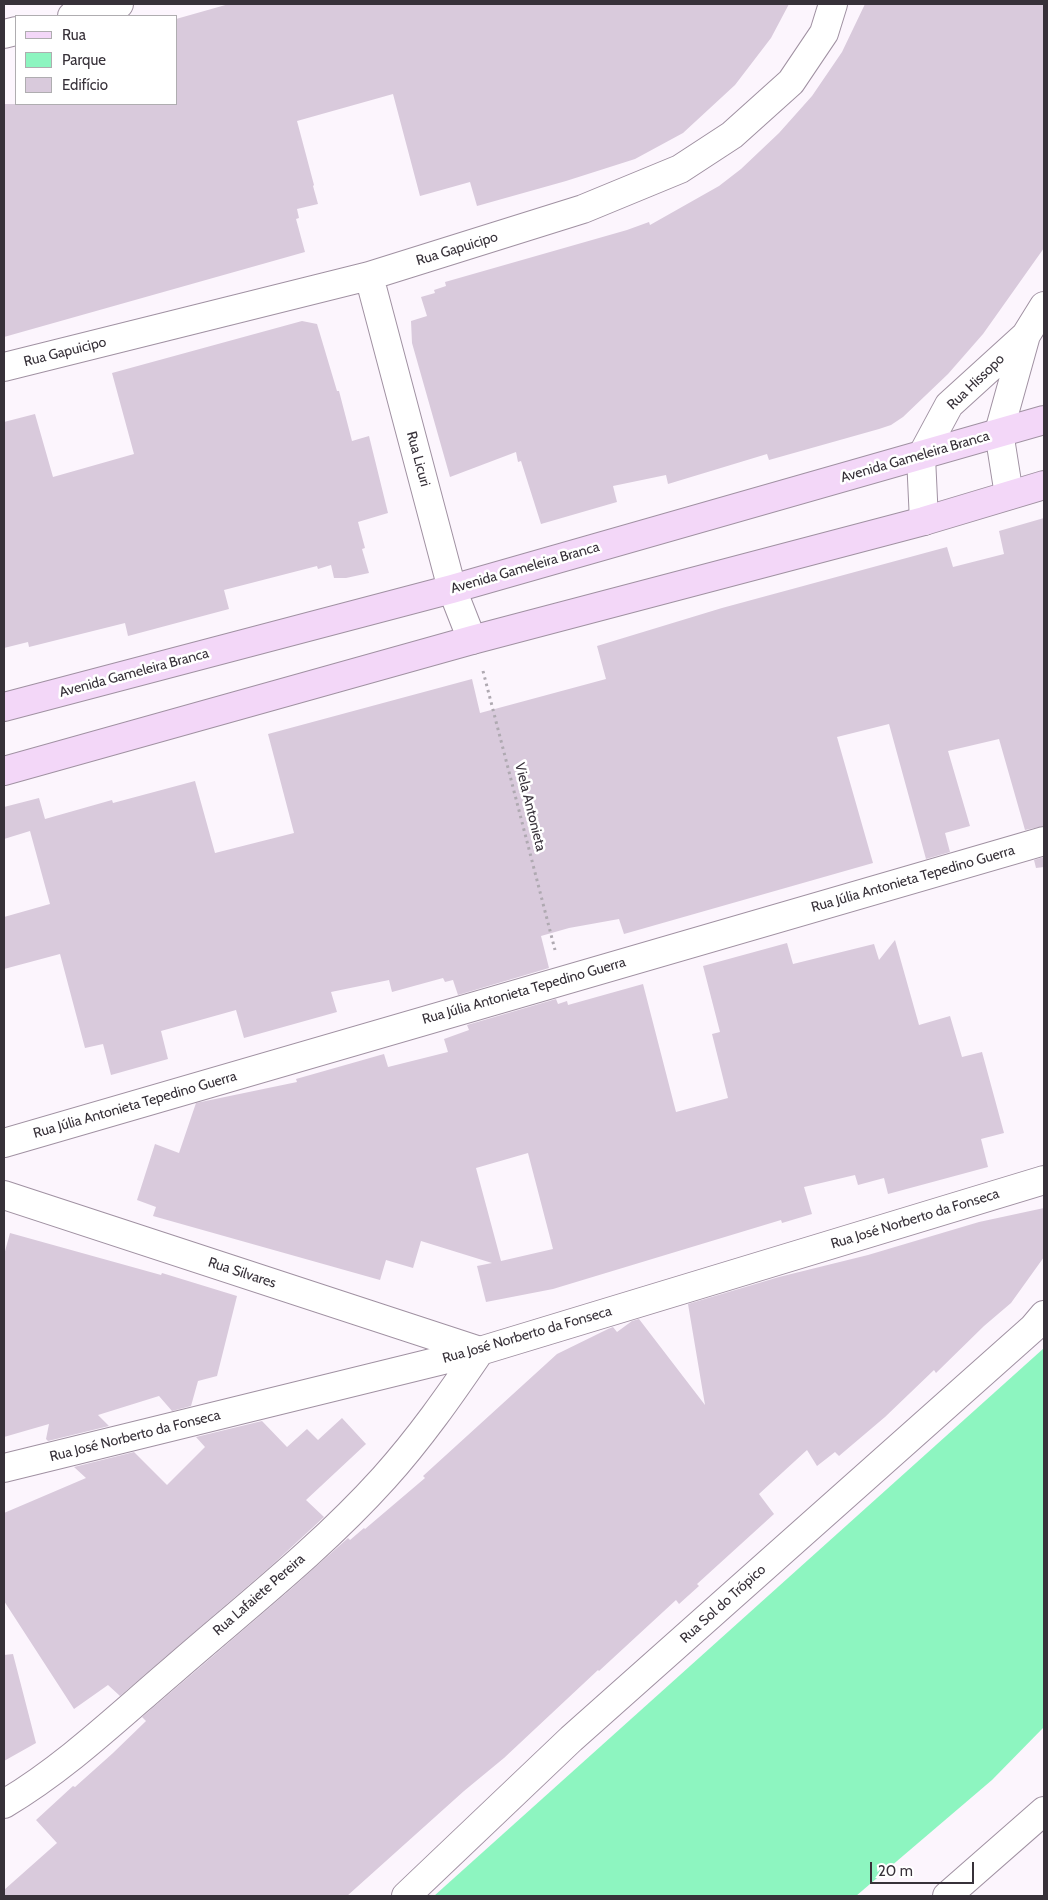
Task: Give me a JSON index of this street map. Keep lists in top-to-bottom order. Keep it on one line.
{"streets":{"main road":["Avenida Gameleira Branca"],"street":["Rua Gapuicipo","Rua Hissopo","Rua Licuri","Rua Júlia Antonieta Tepedino Guerra","Rua José Norberto da Fonseca","Rua Silvares","Rua Lafaiete Pereira","Rua Sol do Trópico"],"path":["Viela Antonieta"]},"crossings":[["Rua Gapuicipo","Rua Licuri"],["Rua Hissopo","Avenida Gameleira Branca"],["Avenida Gameleira Branca","Rua Licuri"],["Rua Licuri","Viela Antonieta"],["Viela Antonieta","Rua Júlia Antonieta Tepedino Guerra"],["Rua José Norberto da Fonseca","Rua Silvares"],["Rua José Norberto da Fonseca","Rua Lafaiete Pereira"],["Rua Silvares","Rua Lafaiete Pereira"]],"legend":["Rua","Parque","Edifício"],"scale_bar":"20 m"}
